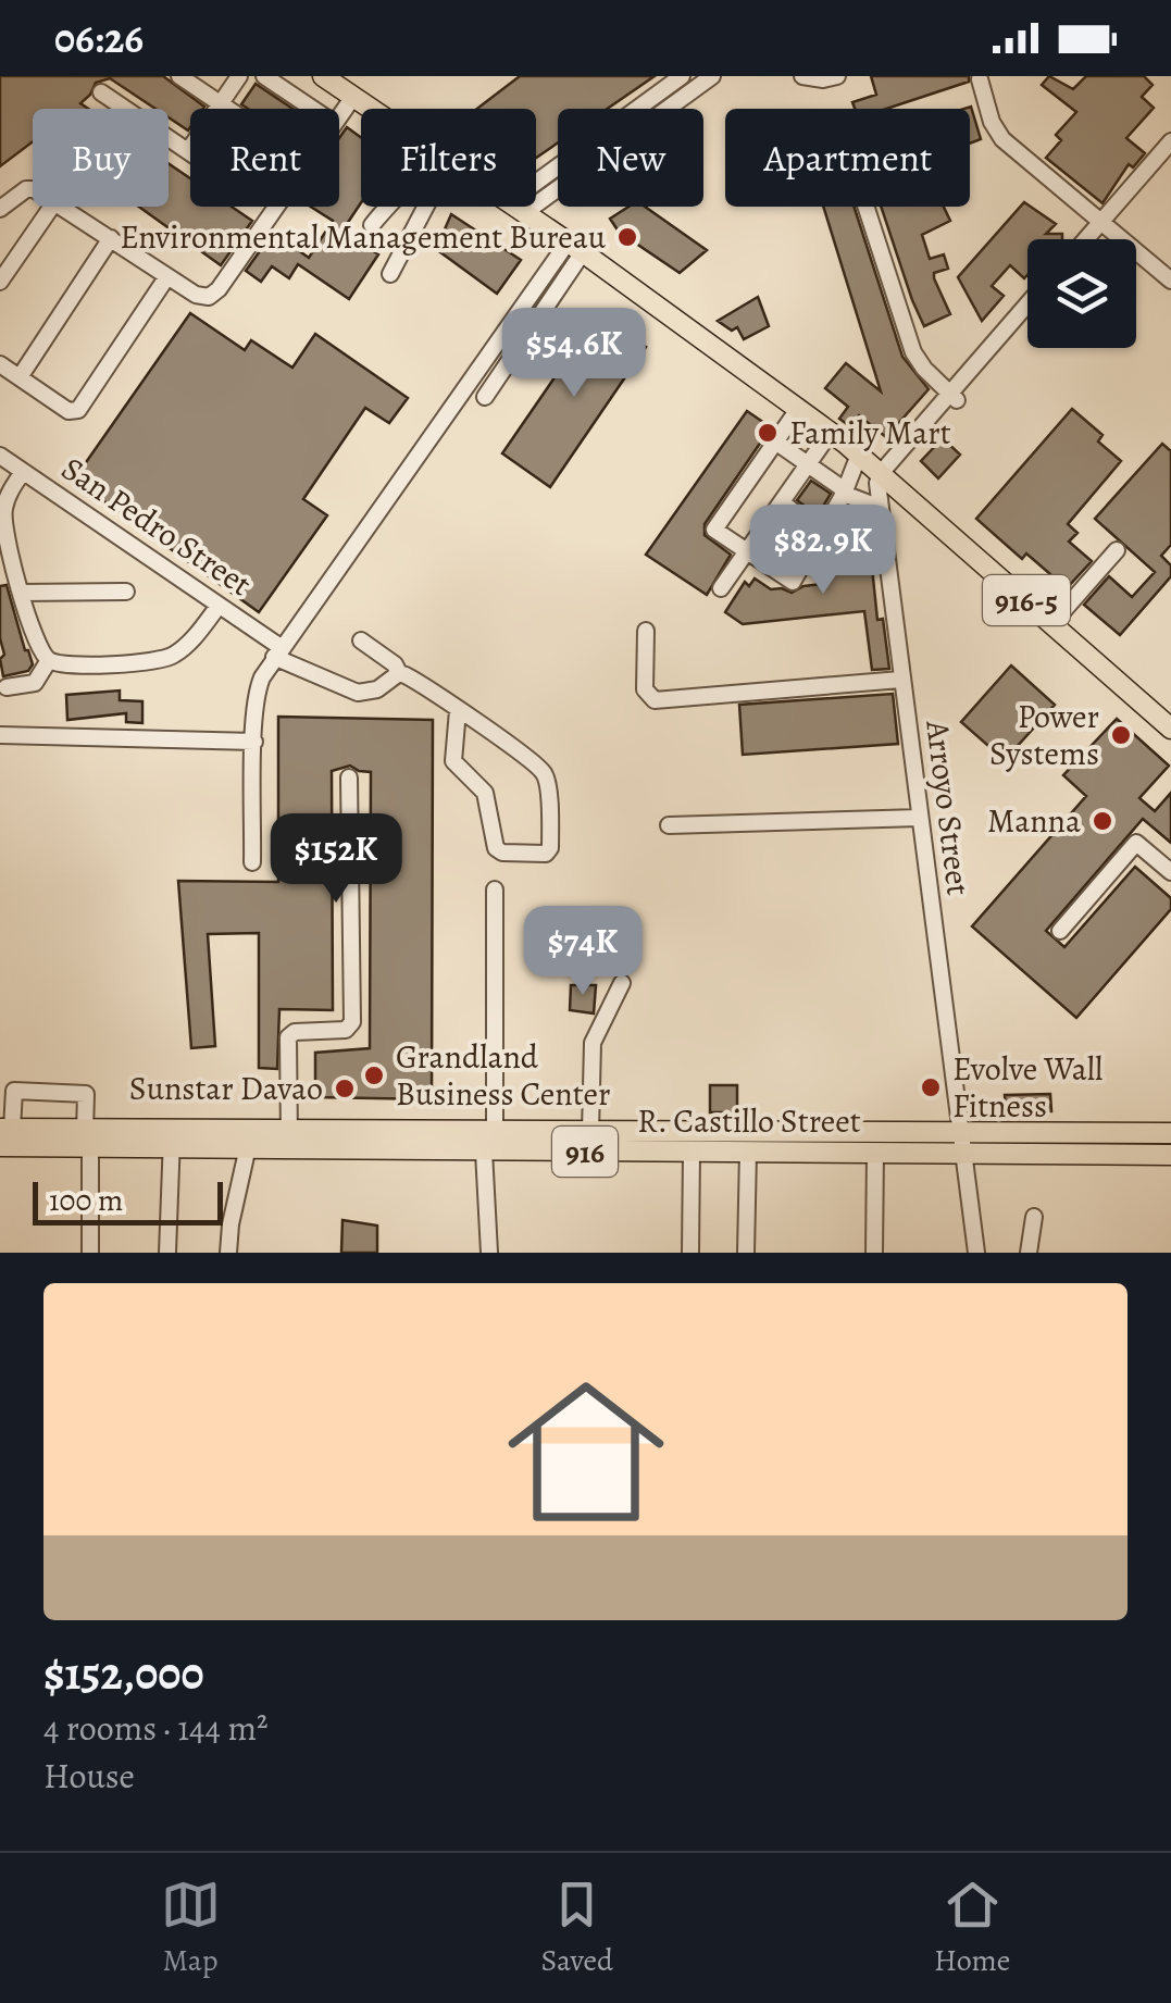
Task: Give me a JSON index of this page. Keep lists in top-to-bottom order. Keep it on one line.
{"streets":{"main road":["916-5","R. Castillo Street","916"],"street":["San Pedro Street","Arroyo Street"]},"crossings":[["916-5","Arroyo Street"],["Arroyo Street","R. Castillo Street"]],"places":["Environmental Management Bureau","Family Mart","Power Systems","Manna","Grandland Business Center","Evolve Wall Fitness","Sunstar Davao"],"scale_bar":"100 m","page":{"status":"06:26","chip":["Buy","Rent","Filters","New","Apartment"],"price":["$54.6K","$82.9K","$152K","$74K"],"scale":"100 m","list":[{"name":"$152,000","note":"4 rooms · 144 m² · House"}],"tabs":["Map","Saved","Home"]}}
